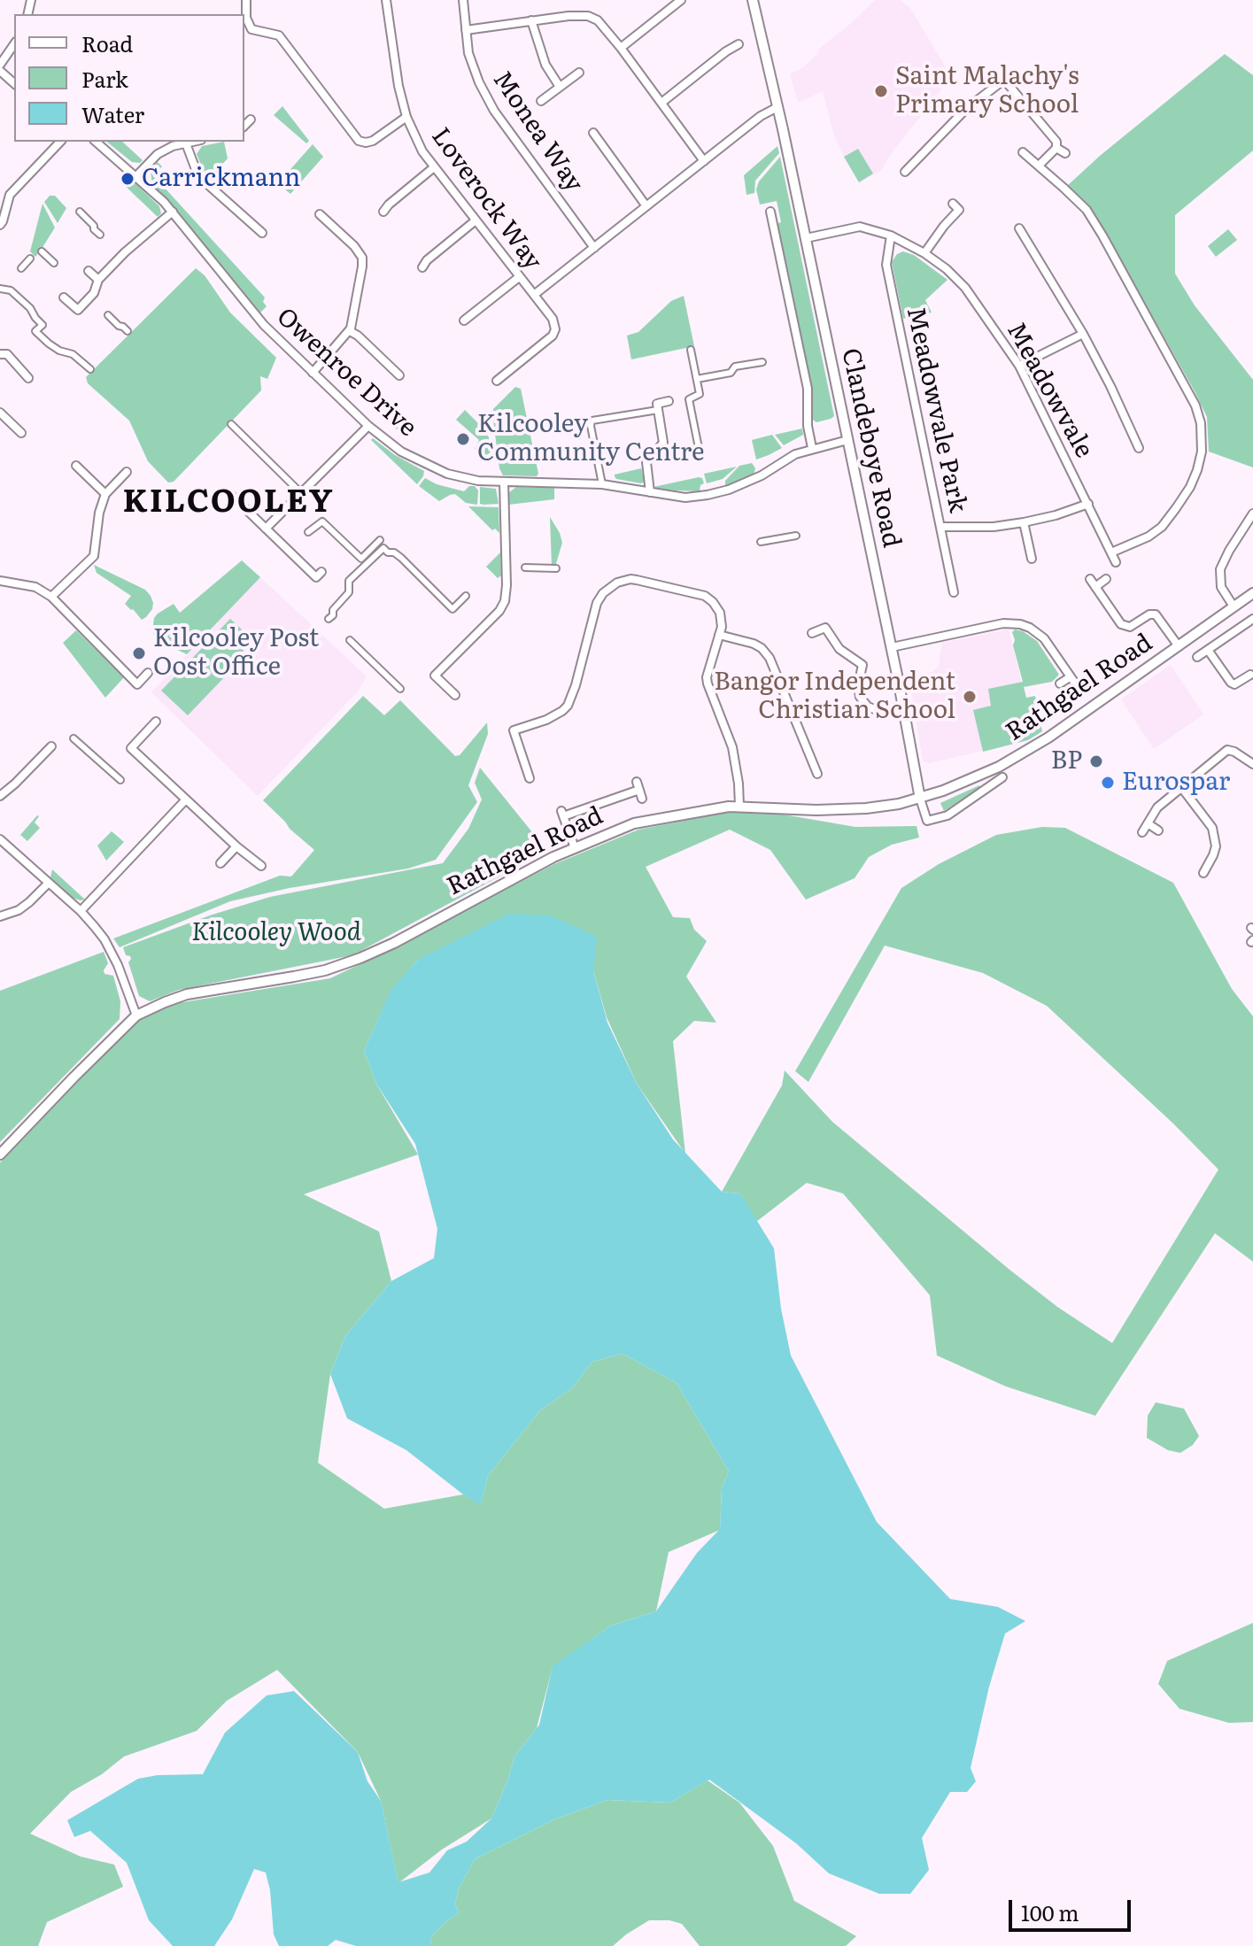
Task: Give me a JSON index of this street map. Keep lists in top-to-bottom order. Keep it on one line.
{"streets":{"street":["Monea Way","Loverock Way","Owenroe Drive","Meadowvale","Meadowvale Park","Clandeboye Road","Rathgael Road"]},"crossings":[["Owenroe Drive","Clandeboye Road"],["Meadowvale","Meadowvale Park"],["Meadowvale","Clandeboye Road"],["Clandeboye Road","Rathgael Road"]],"districts":["KILCOOLEY"],"parks":["Kilcooley Wood"],"places":["Saint Malachy's Primary School","Carrickmann","Kilcooley Community Centre","Kilcooley Post Oost Office","Bangor Independent Christian School","BP","Eurospar"],"legend":["Road","Park","Water"],"scale_bar":"100 m"}
